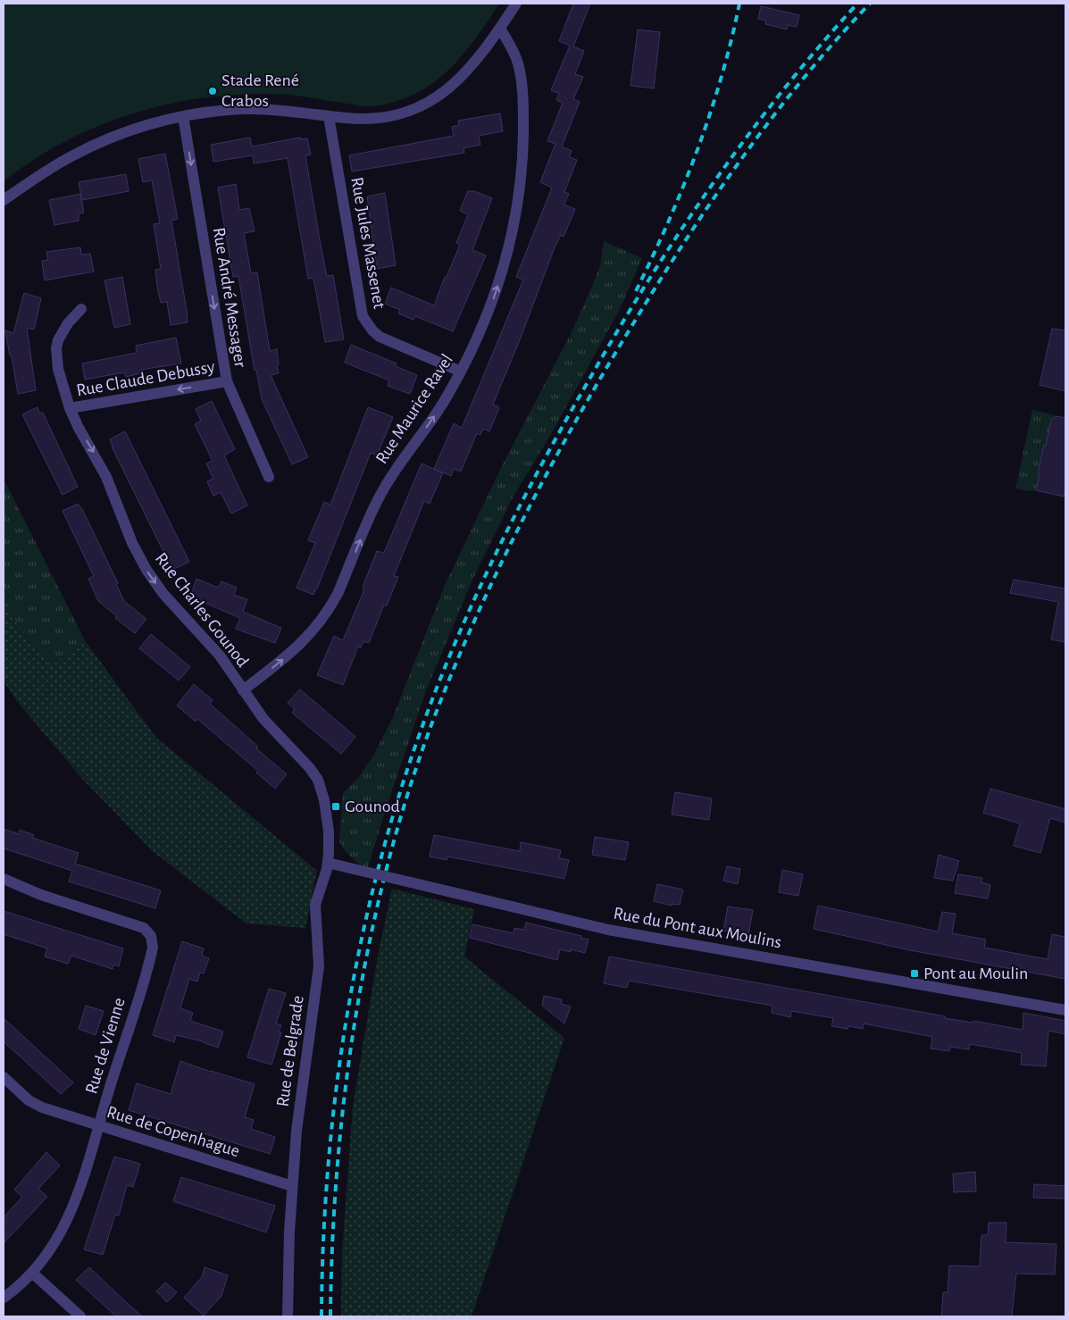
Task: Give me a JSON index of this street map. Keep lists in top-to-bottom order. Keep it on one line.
{"streets":{"street":["Rue Jules Massenet","Rue André Messager","Rue Claude Debussy","Rue Maurice Ravel","Rue Charles Gounod","Rue du Pont aux Moulins","Rue de Vienne","Rue de Belgrade","Rue de Copenhague"]},"crossings":[["Rue Jules Massenet","Rue Maurice Ravel"],["Rue André Messager","Rue Claude Debussy"],["Rue Claude Debussy","Rue Charles Gounod"],["Rue Maurice Ravel","Rue Charles Gounod"],["Rue Charles Gounod","Rue de Belgrade"],["Rue du Pont aux Moulins","Rue de Belgrade"],["Rue de Vienne","Rue de Copenhague"],["Rue de Belgrade","Rue de Copenhague"]],"one_way":["Rue André Messager","Rue Claude Debussy","Rue Maurice Ravel","Rue Charles Gounod"],"places":{"other":["Stade René Crabos"],"transit":["Gounod","Pont au Moulin"]}}
